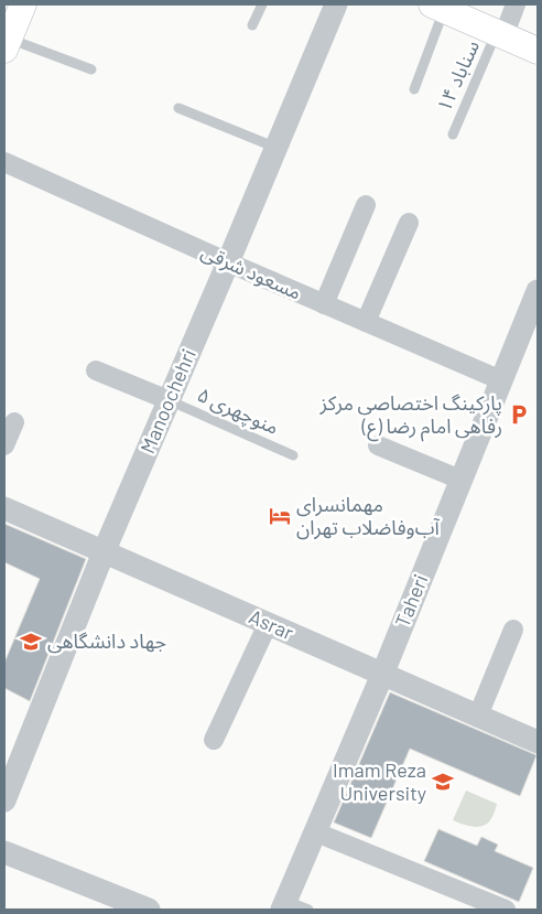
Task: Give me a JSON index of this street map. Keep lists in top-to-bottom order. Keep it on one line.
{"streets":{"street":["مسعود شرقی","Manoochehri","Taheri","Asrar"],"lane":["سناباد ۱۴","منوچهری ۵"]},"crossings":[["مسعود شرقی","Manoochehri"],["مسعود شرقی","Taheri"],["Manoochehri","منوچهری ۵"],["Manoochehri","Asrar"],["Taheri","Asrar"]],"places":{"parking":["پارکینگ اختصاصی مرکز رفاهی امام رضا (ع)"],"hotel":["مهمانسرای آب‌و‌فاضلاب تهران"],"school or university":["جهاد دانشگاهی","Imam Reza University"]}}
